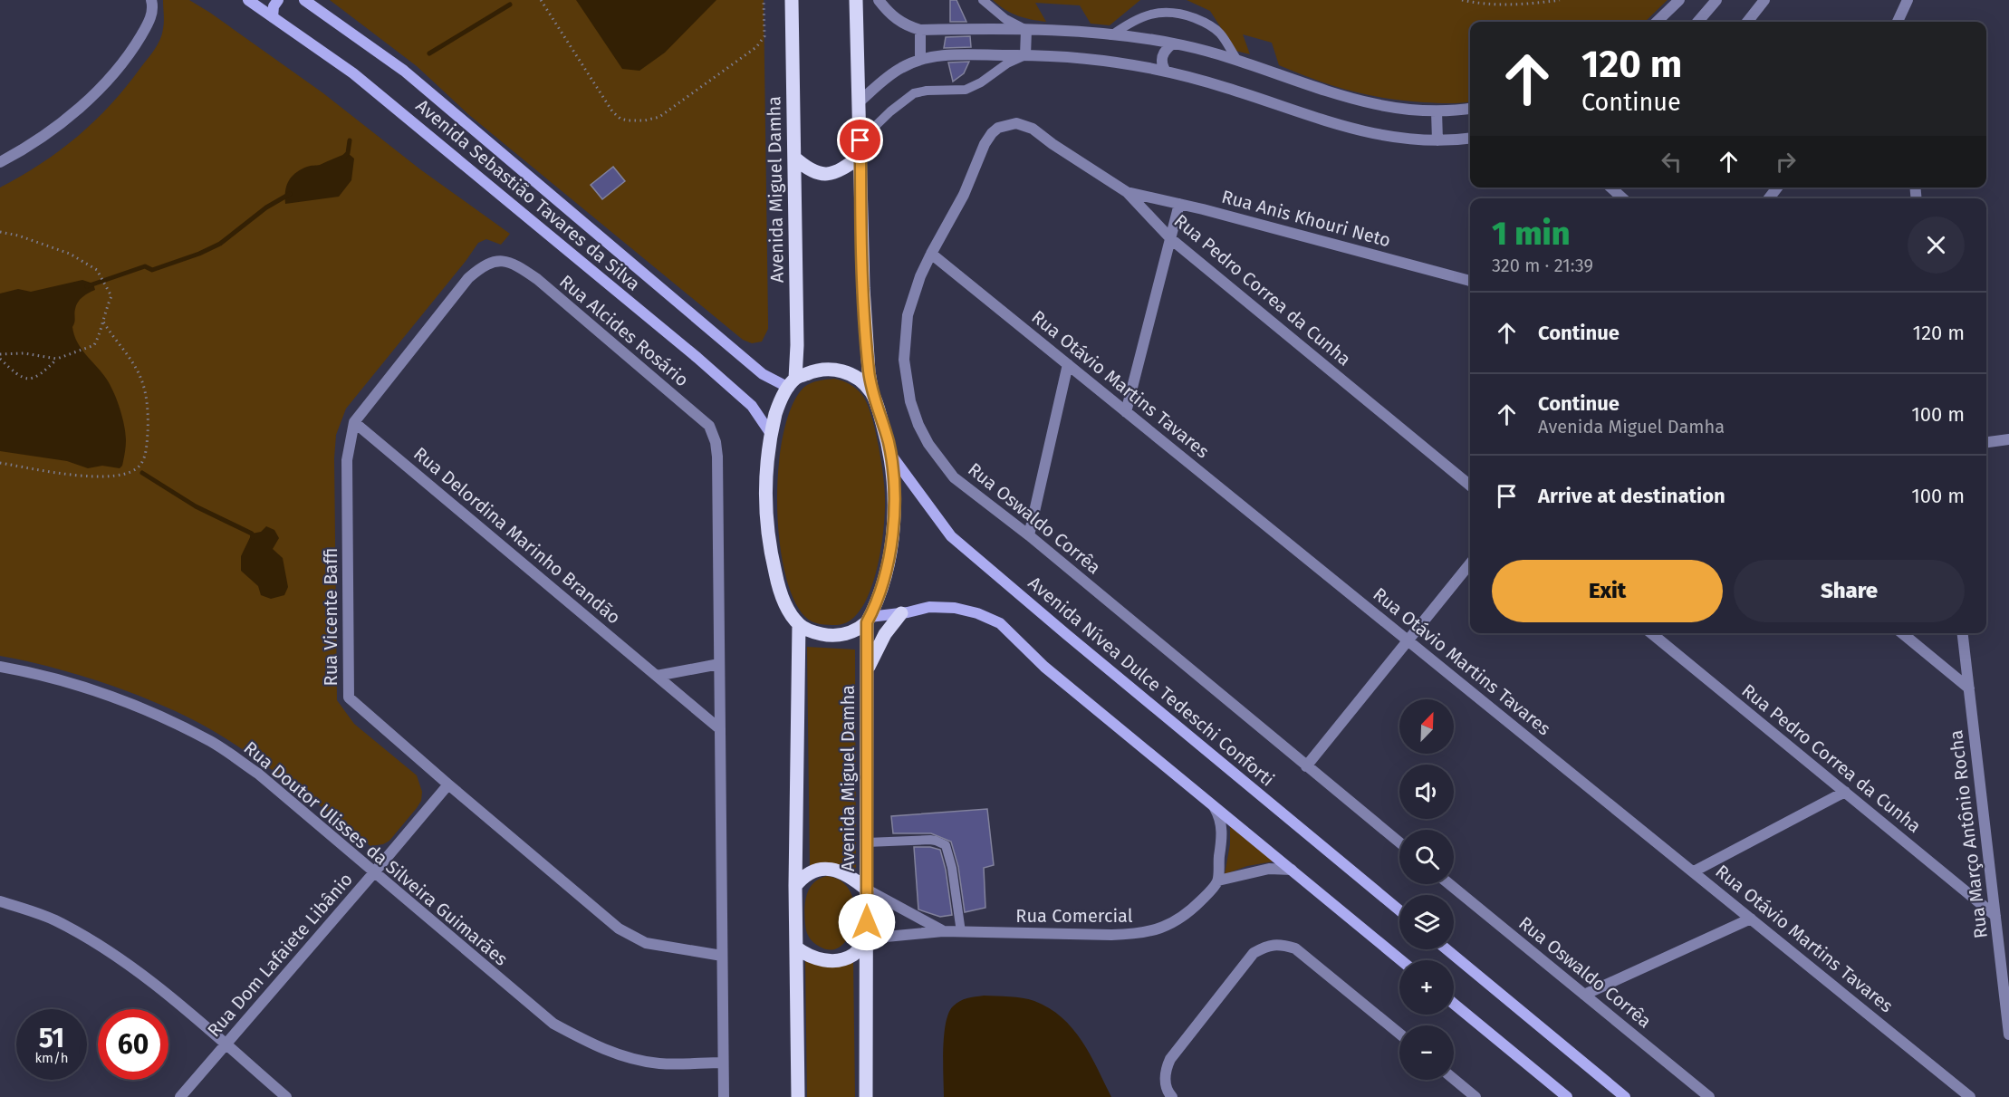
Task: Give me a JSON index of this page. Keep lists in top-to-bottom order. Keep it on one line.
{"streets":{"main road":["Avenida Miguel Damha","Avenida Sebastião Tavares da Silva","Avenida Nívea Dulce Tedeschi Conforti"],"street":["Rua Anis Khouri Neto","Rua Pedro Correa da Cunha","Rua Alcides Rosário","Rua Otávio Martins Tavares","Rua Oswaldo Corrêa","Rua Delordina Marinho Brandão","Rua Vicente Baffi","Rua Março Antônio Rocha","Rua Doutor Ulisses da Silveira Guimarães","Rua Comercial","Rua Dom Lafaiete Libânio"]},"crossings":[["Avenida Miguel Damha","Avenida Sebastião Tavares da Silva"],["Avenida Miguel Damha","Rua Comercial"],["Rua Anis Khouri Neto","Rua Pedro Correa da Cunha"],["Rua Pedro Correa da Cunha","Rua Oswaldo Corrêa"],["Rua Pedro Correa da Cunha","Rua Março Antônio Rocha"],["Rua Alcides Rosário","Rua Vicente Baffi"],["Rua Otávio Martins Tavares","Rua Oswaldo Corrêa"],["Rua Delordina Marinho Brandão","Rua Vicente Baffi"],["Rua Vicente Baffi","Rua Dom Lafaiete Libânio"],["Rua Doutor Ulisses da Silveira Guimarães","Rua Dom Lafaiete Libânio"]],"north":"top right","page":{"turn":["120 m","Continue"],"heading":["1 min","320 m · 21:39"],"list":[{"name":"Continue","value":"120 m"},{"name":"Continue","note":"Avenida Miguel Damha","value":"100 m"},{"name":"Arrive at destination","value":"100 m"}],"buttons":["Exit","Share"],"map_buttons":["+","−"],"speed":"51 km/h","limit":"60"}}
